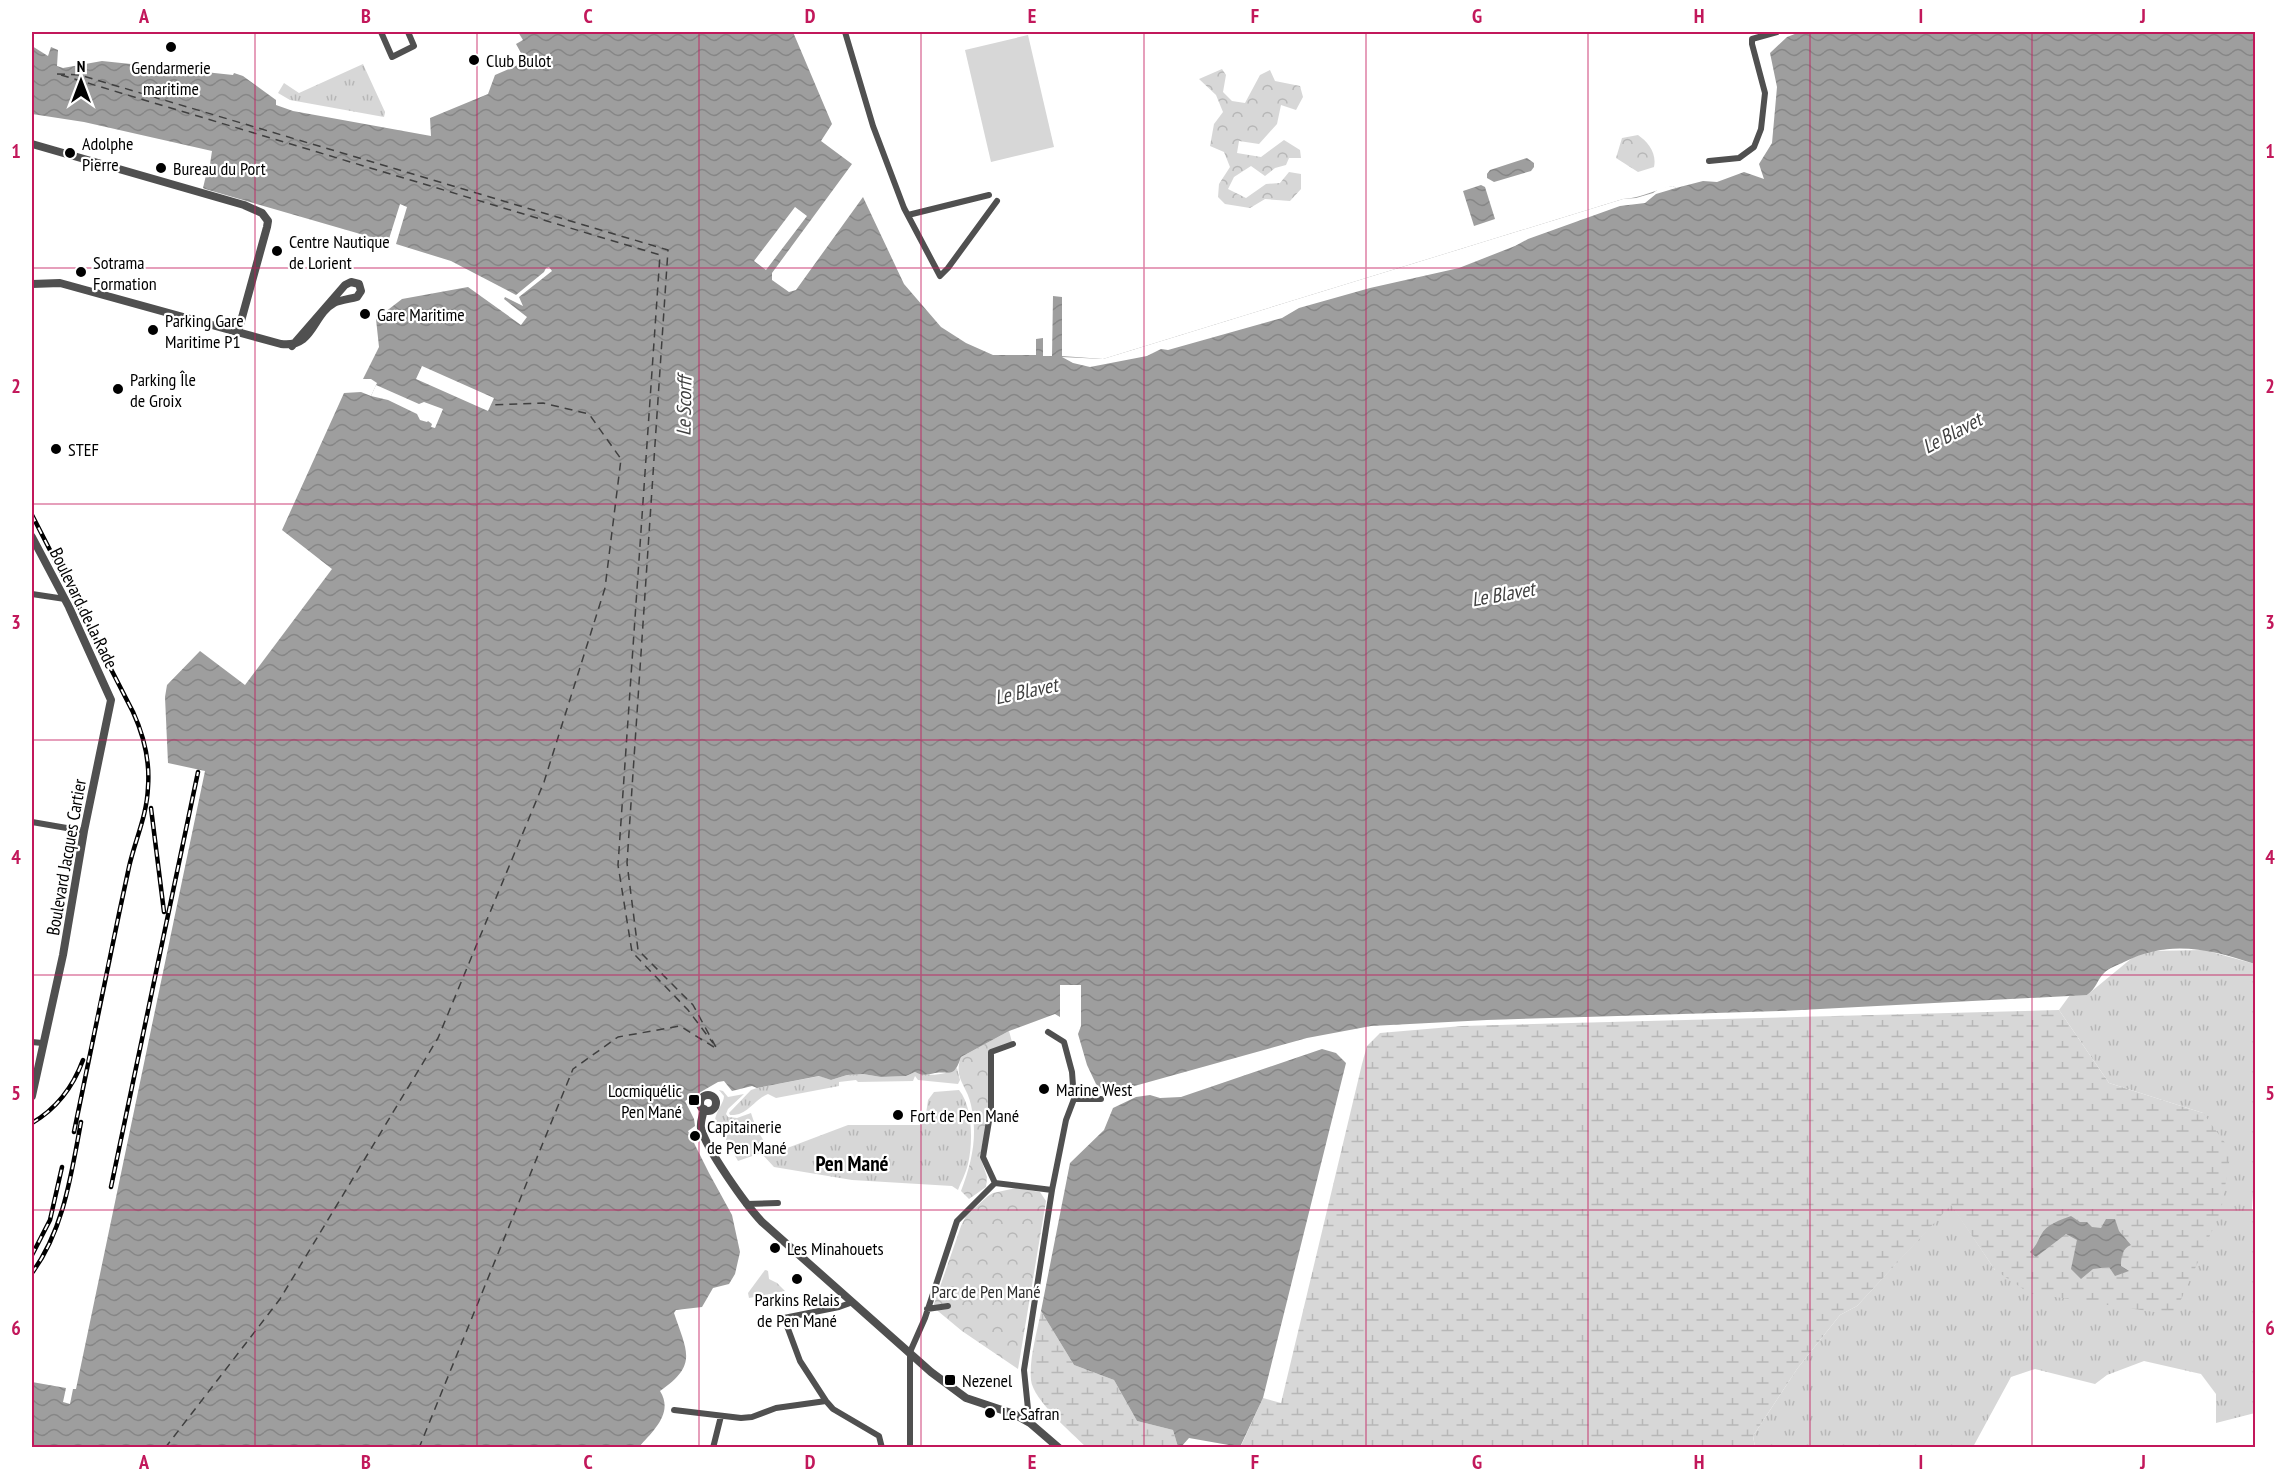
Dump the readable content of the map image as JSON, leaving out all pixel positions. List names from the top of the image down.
{
  "streets": {
    "street": ["Boulevard de la Rade", "Boulevard Jacques Cartier"]
  },
  "crossings": [
    ["Boulevard de la Rade", "Boulevard Jacques Cartier"]
  ],
  "districts": ["Pen Mané"],
  "water": ["Le Scorff", "Le Blavet"],
  "parks": ["Parc de Pen Mané"],
  "places": {
    "other": [
      "Gendarmerie maritime",
      "Club Bulot",
      "Adolphe Pierre",
      "Bureau du Port",
      "Centre Nautique de Lorient",
      "Sotrama Formation",
      "Gare Maritime",
      "Parking Gare Maritime P1",
      "Parking Île de Groix",
      "STEF",
      "Marine West",
      "Fort de Pen Mané",
      "Capitainerie de Pen Mané",
      "Les Minahouets",
      "Parkins Relais de Pen Mané",
      "Le Safran"
    ],
    "transit": ["Locmiquélic Pen Mané", "Nezenel"]
  },
  "north": "top",
  "grid": {
    "columns": [
      "A",
      "B",
      "C",
      "D",
      "E",
      "F",
      "G",
      "H",
      "I",
      "J"
    ],
    "rows": [
      "1",
      "2",
      "3",
      "4",
      "5",
      "6"
    ]
  }
}
